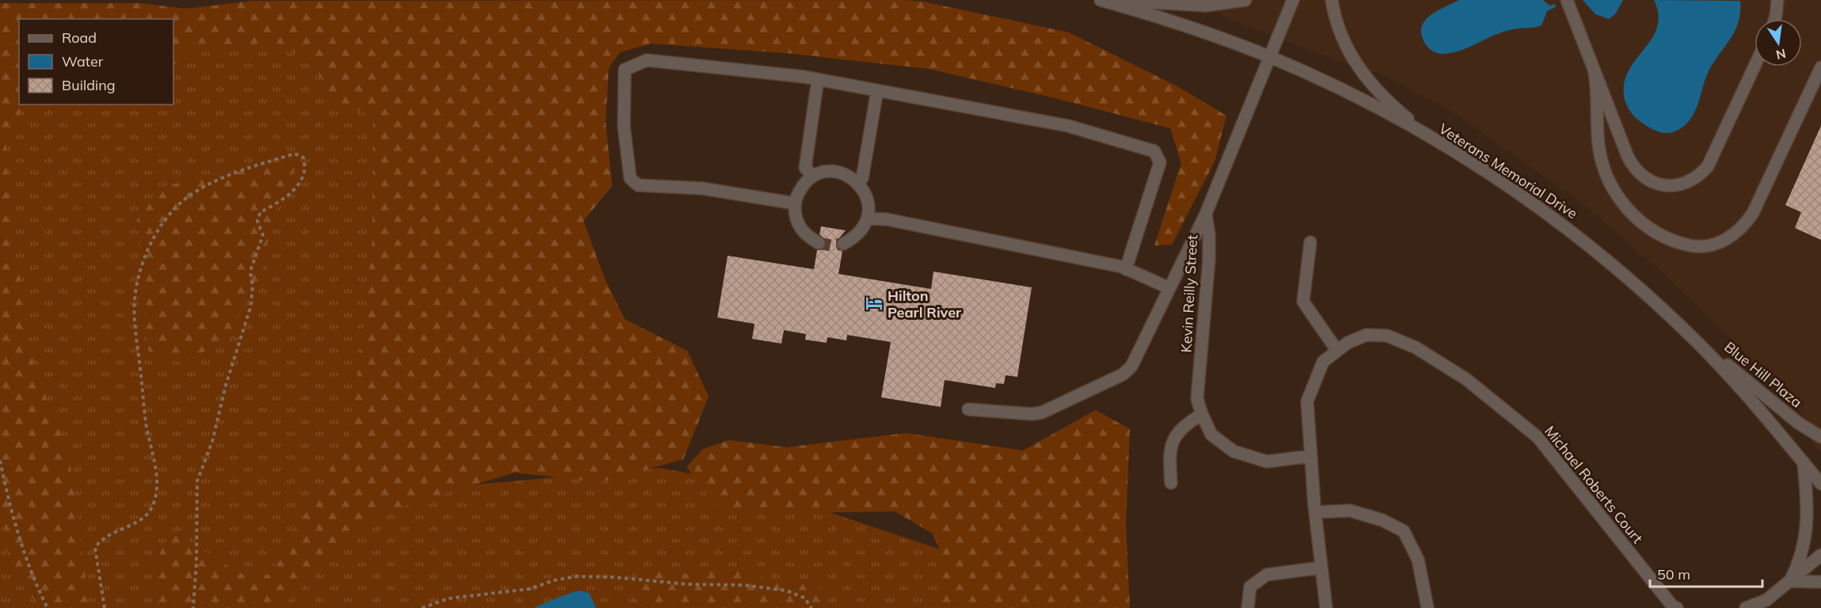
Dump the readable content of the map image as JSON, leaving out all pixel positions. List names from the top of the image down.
{
  "streets": {
    "street": [
      "Veterans Memorial Drive",
      "Kevin Reilly Street",
      "Blue Hill Plaza",
      "Michael Roberts Court"
    ]
  },
  "crossings": [
    ["Veterans Memorial Drive", "Blue Hill Plaza"],
    ["Kevin Reilly Street", "Michael Roberts Court"]
  ],
  "places": {
    "hotel": ["Hilton Pearl River"]
  },
  "legend": ["Road", "Water", "Building"],
  "scale_bar": "50 m",
  "north": "bottom"
}
